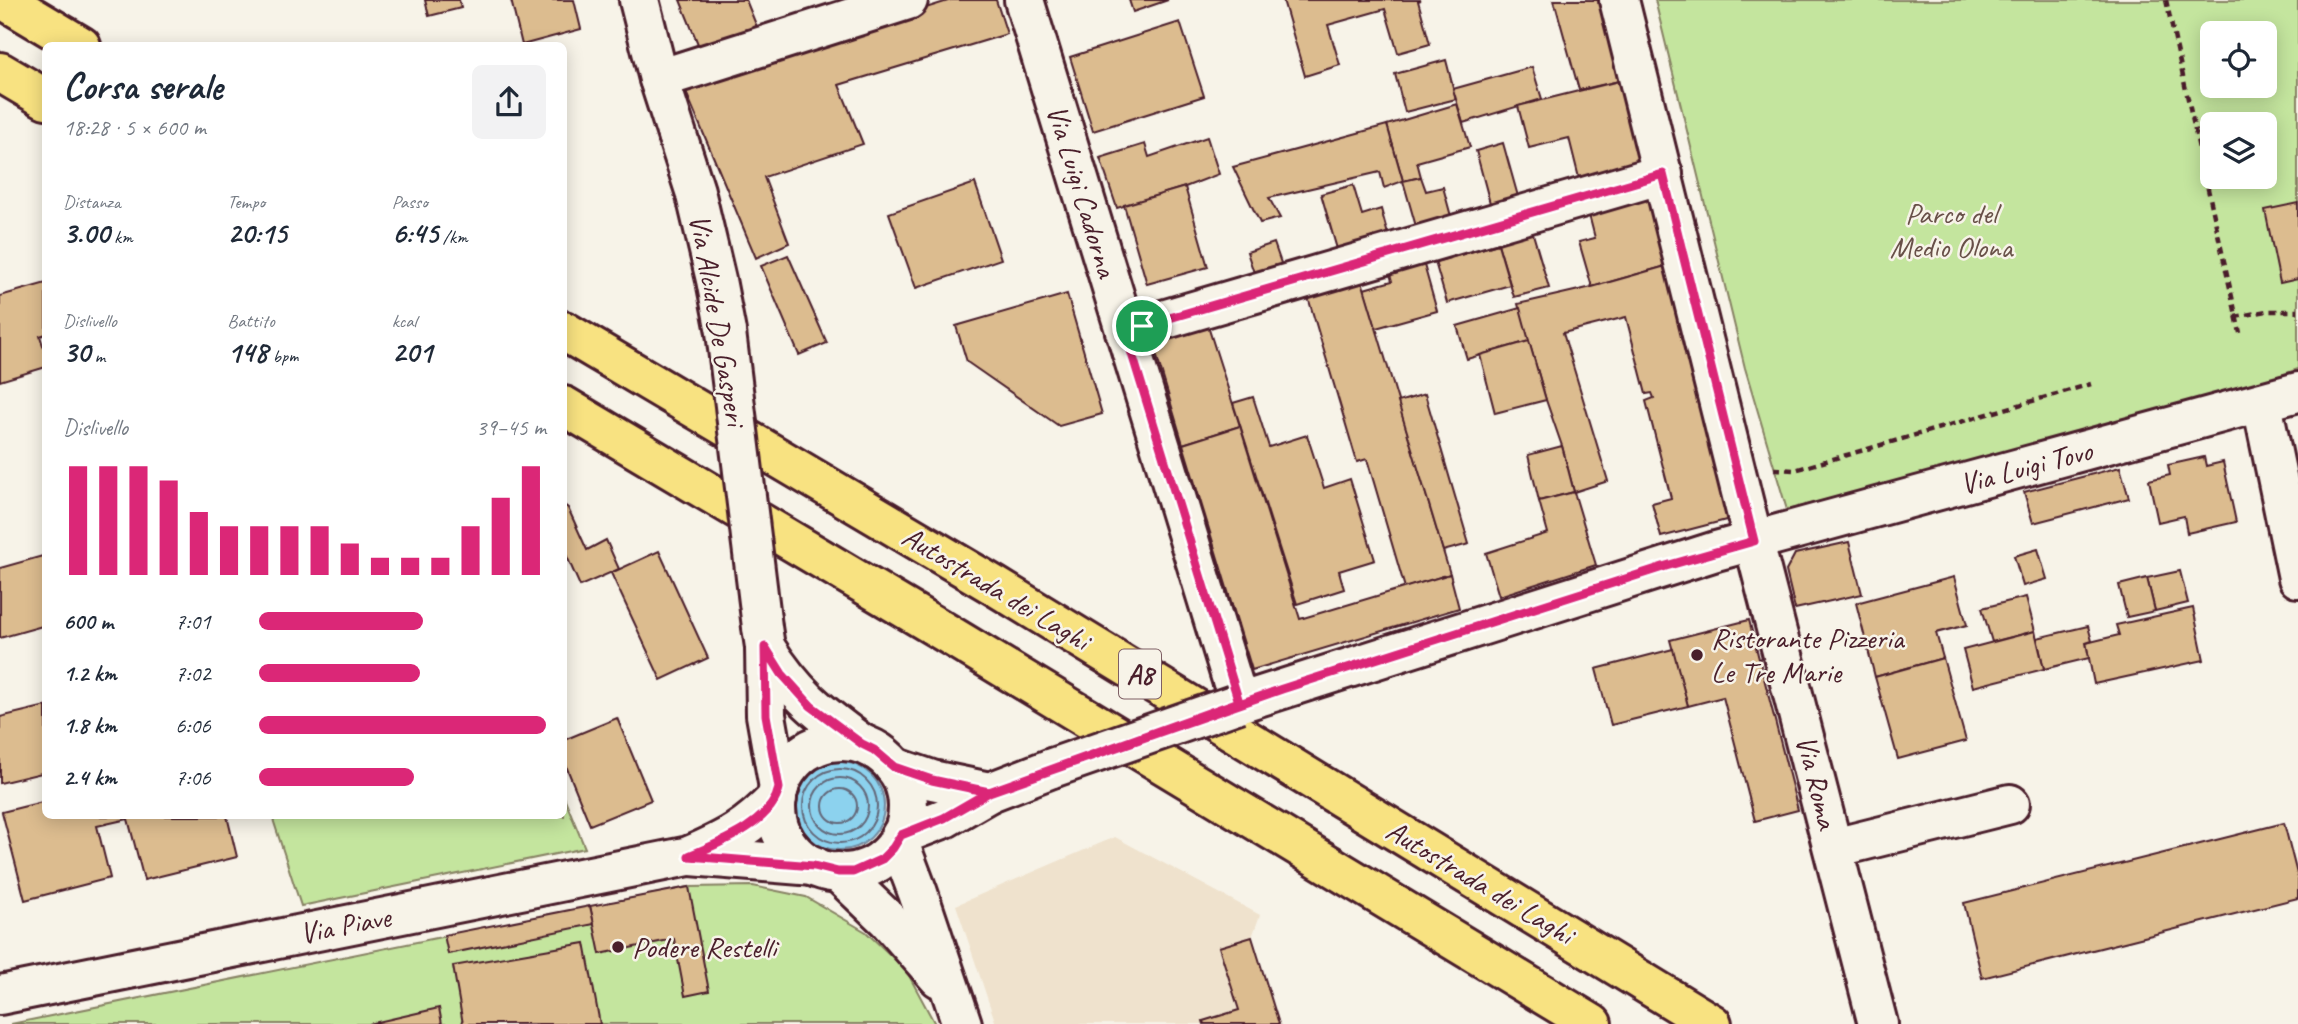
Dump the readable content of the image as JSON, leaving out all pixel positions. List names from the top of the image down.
{
  "streets": {
    "highway": ["Autostrada dei Laghi", "A8"],
    "street": [
      "Via Luigi Cadorna",
      "Via Alcide De Gasperi",
      "Via Luigi Tovo",
      "Via Roma",
      "Via Piave"
    ]
  },
  "crossings": [
    ["Via Luigi Cadorna", "Via Piave"],
    ["Via Alcide De Gasperi", "Via Piave"],
    ["Via Luigi Tovo", "Via Roma"],
    ["Via Luigi Tovo", "Via Piave"],
    ["Via Roma", "Via Piave"]
  ],
  "parks": ["Parco del Medio Olona"],
  "places": ["Ristorante Pizzeria Le Tre Marie", "Podere Restelli"],
  "page": {
    "heading": ["Corsa serale", "18:28 · 5 × 600 m"],
    "stats": [
      ["Distanza", "3.00 km"],
      ["Tempo", "20:15"],
      ["Passo", "6:45 /km"],
      ["Dislivello", "30 m"],
      ["Battito", "148 bpm"],
      ["kcal", "201"]
    ],
    "chart": ["Dislivello", "39–45 m"],
    "list": [
      {
        "name": "600 m",
        "note": "7:01"
      },
      {
        "name": "1.2 km",
        "note": "7:02"
      },
      {
        "name": "1.8 km",
        "note": "6:06"
      },
      {
        "name": "2.4 km",
        "note": "7:06"
      }
    ]
  }
}
